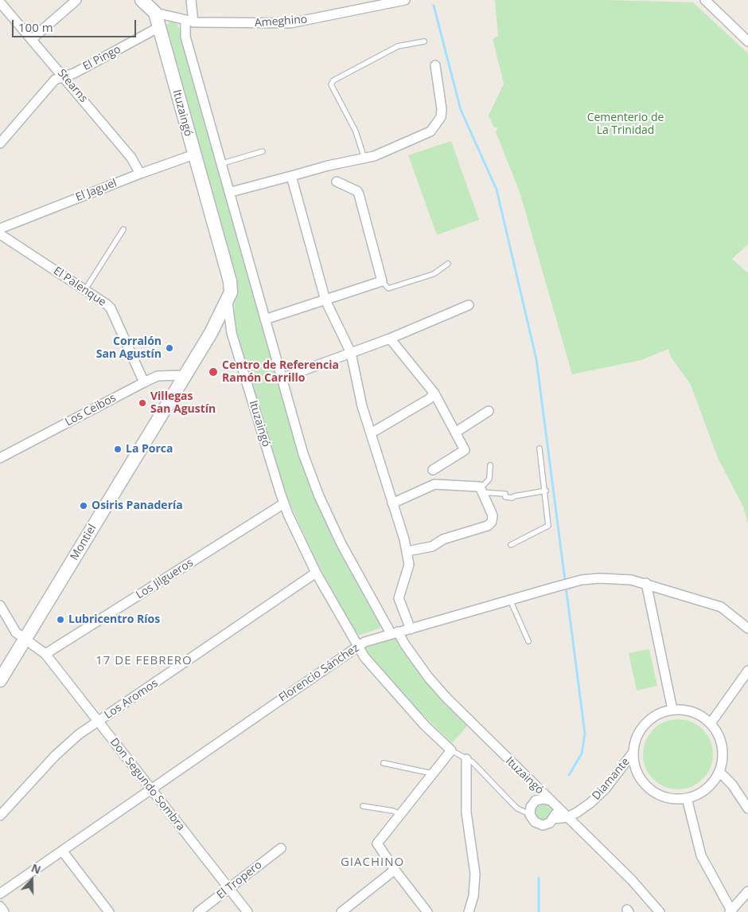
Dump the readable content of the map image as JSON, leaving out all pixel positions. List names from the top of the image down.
{
  "streets": {
    "street": [
      "Ameghino",
      "El Pingo",
      "Stearns",
      "Ituzaingó",
      "El Jaguel",
      "El Palenque",
      "Los Ceibos",
      "Montiel",
      "Los Jilgueros",
      "Florencio Sánchez",
      "Los Aromos",
      "Diamante",
      "Don Segundo Sombra",
      "El Tropero"
    ]
  },
  "crossings": [
    ["Ameghino", "Ituzaingó"],
    ["El Pingo", "Stearns"],
    ["El Pingo", "Ituzaingó"],
    ["Stearns", "El Jaguel"],
    ["Ituzaingó", "El Jaguel"],
    ["Ituzaingó", "Montiel"],
    ["Ituzaingó", "Los Jilgueros"],
    ["Ituzaingó", "Florencio Sánchez"],
    ["Ituzaingó", "Los Aromos"],
    ["Ituzaingó", "Diamante"],
    ["El Palenque", "Los Ceibos"],
    ["Los Ceibos", "Montiel"],
    ["Montiel", "Don Segundo Sombra"],
    ["Los Jilgueros", "Don Segundo Sombra"],
    ["Florencio Sánchez", "Don Segundo Sombra"],
    ["Los Aromos", "Don Segundo Sombra"],
    ["Don Segundo Sombra", "El Tropero"]
  ],
  "districts": ["17 DE FEBRERO", "GIACHINO"],
  "parks": ["Cementerio de La Trinidad"],
  "places": [
    "Corralón San Agustín",
    "Centro de Referencia Ramón Carrillo",
    "Villegas San Agustín",
    "La Porca",
    "Osiris Panadería",
    "Lubricentro Ríos"
  ],
  "scale_bar": "100 m",
  "north": "top"
}
